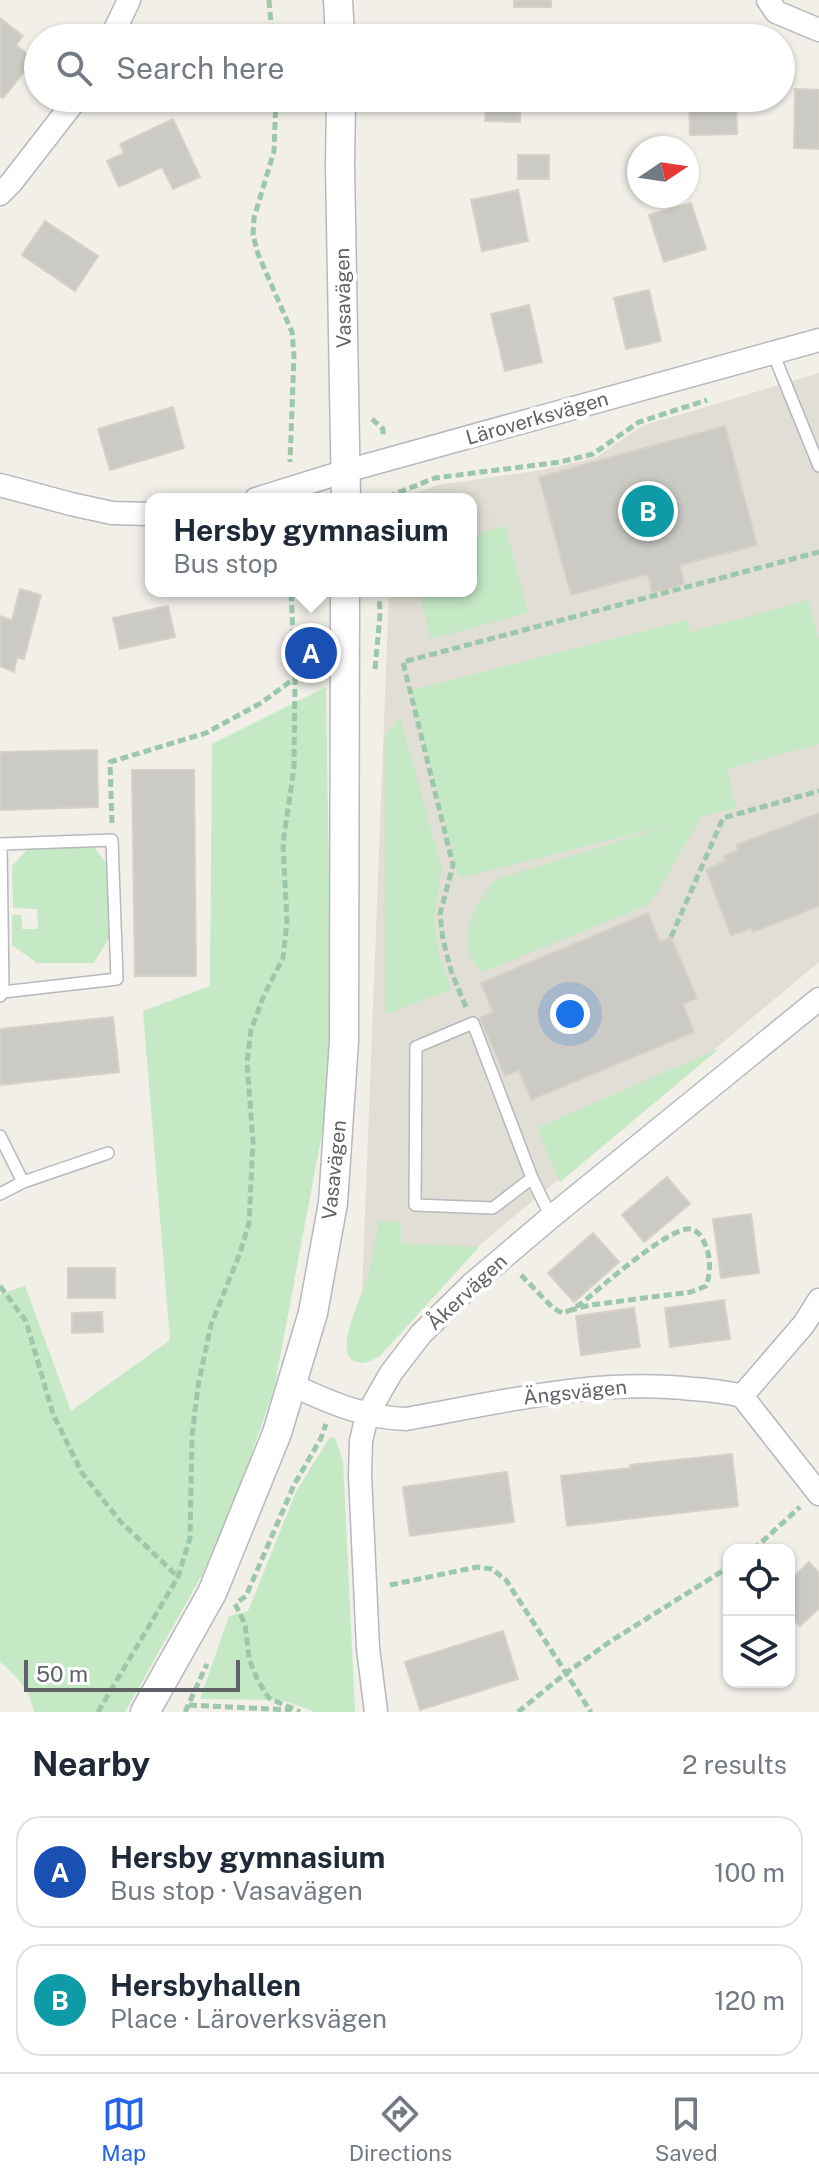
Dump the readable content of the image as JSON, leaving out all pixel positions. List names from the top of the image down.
{
  "streets": {
    "street": [
      "Vasavägen",
      "Läroverksvägen",
      "Åkervägen",
      "Ängsvägen"
    ]
  },
  "crossings": [
    ["Vasavägen", "Läroverksvägen"],
    ["Vasavägen", "Ängsvägen"],
    ["Åkervägen", "Ängsvägen"]
  ],
  "scale_bar": "50 m",
  "north": "right",
  "page": {
    "search": "Search here",
    "pins": ["B", "A"],
    "popup": ["Hersby gymnasium", "Bus stop"],
    "scale": "50 m",
    "heading": ["Nearby", "2 results"],
    "list": [
      {
        "mark": "A",
        "name": "Hersby gymnasium",
        "note": "Bus stop · Vasavägen",
        "value": "100 m"
      },
      {
        "mark": "B",
        "name": "Hersbyhallen",
        "note": "Place · Läroverksvägen",
        "value": "120 m"
      }
    ],
    "nav": ["Map", "Directions", "Saved"]
  }
}
